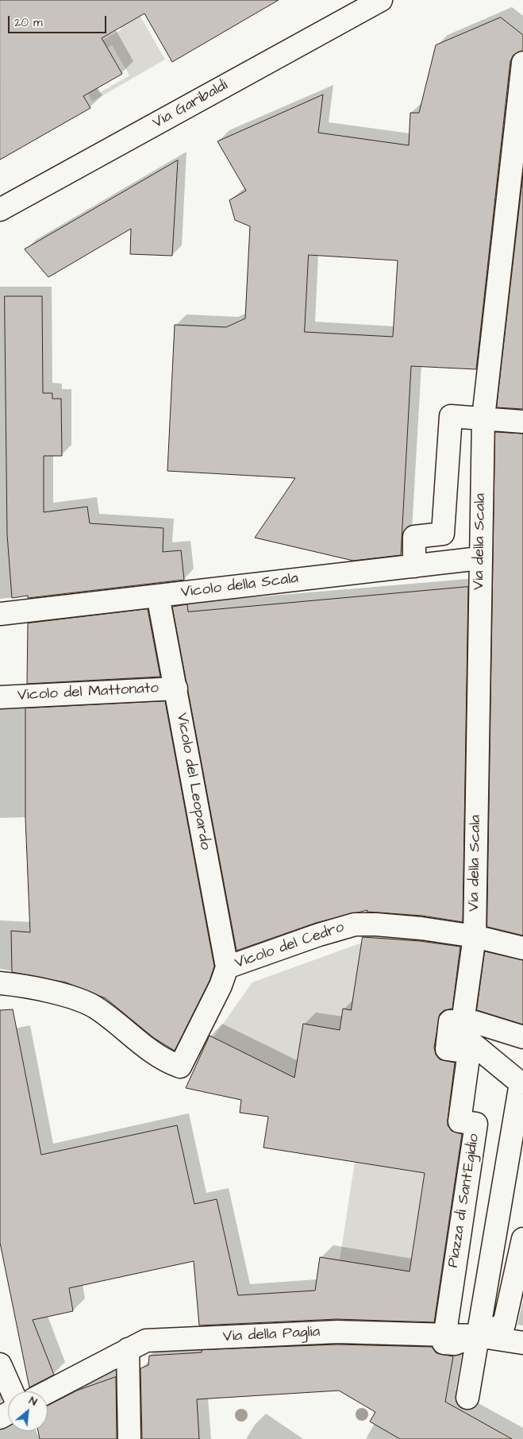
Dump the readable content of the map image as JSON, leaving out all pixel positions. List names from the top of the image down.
{
  "streets": {
    "street": [
      "Via Garibaldi",
      "Via della Scala",
      "Vicolo della Scala",
      "Vicolo del Mattonato",
      "Vicolo del Leopardo",
      "Vicolo del Cedro",
      "Piazza di Sant'Egidio",
      "Via della Paglia"
    ]
  },
  "crossings": [
    ["Via della Scala", "Vicolo della Scala"],
    ["Via della Scala", "Vicolo del Cedro"],
    ["Via della Scala", "Piazza di Sant'Egidio"],
    ["Vicolo della Scala", "Vicolo del Leopardo"],
    ["Vicolo del Mattonato", "Vicolo del Leopardo"],
    ["Vicolo del Leopardo", "Vicolo del Cedro"],
    ["Piazza di Sant'Egidio", "Via della Paglia"]
  ],
  "scale_bar": "20 m",
  "north": "top right"
}
